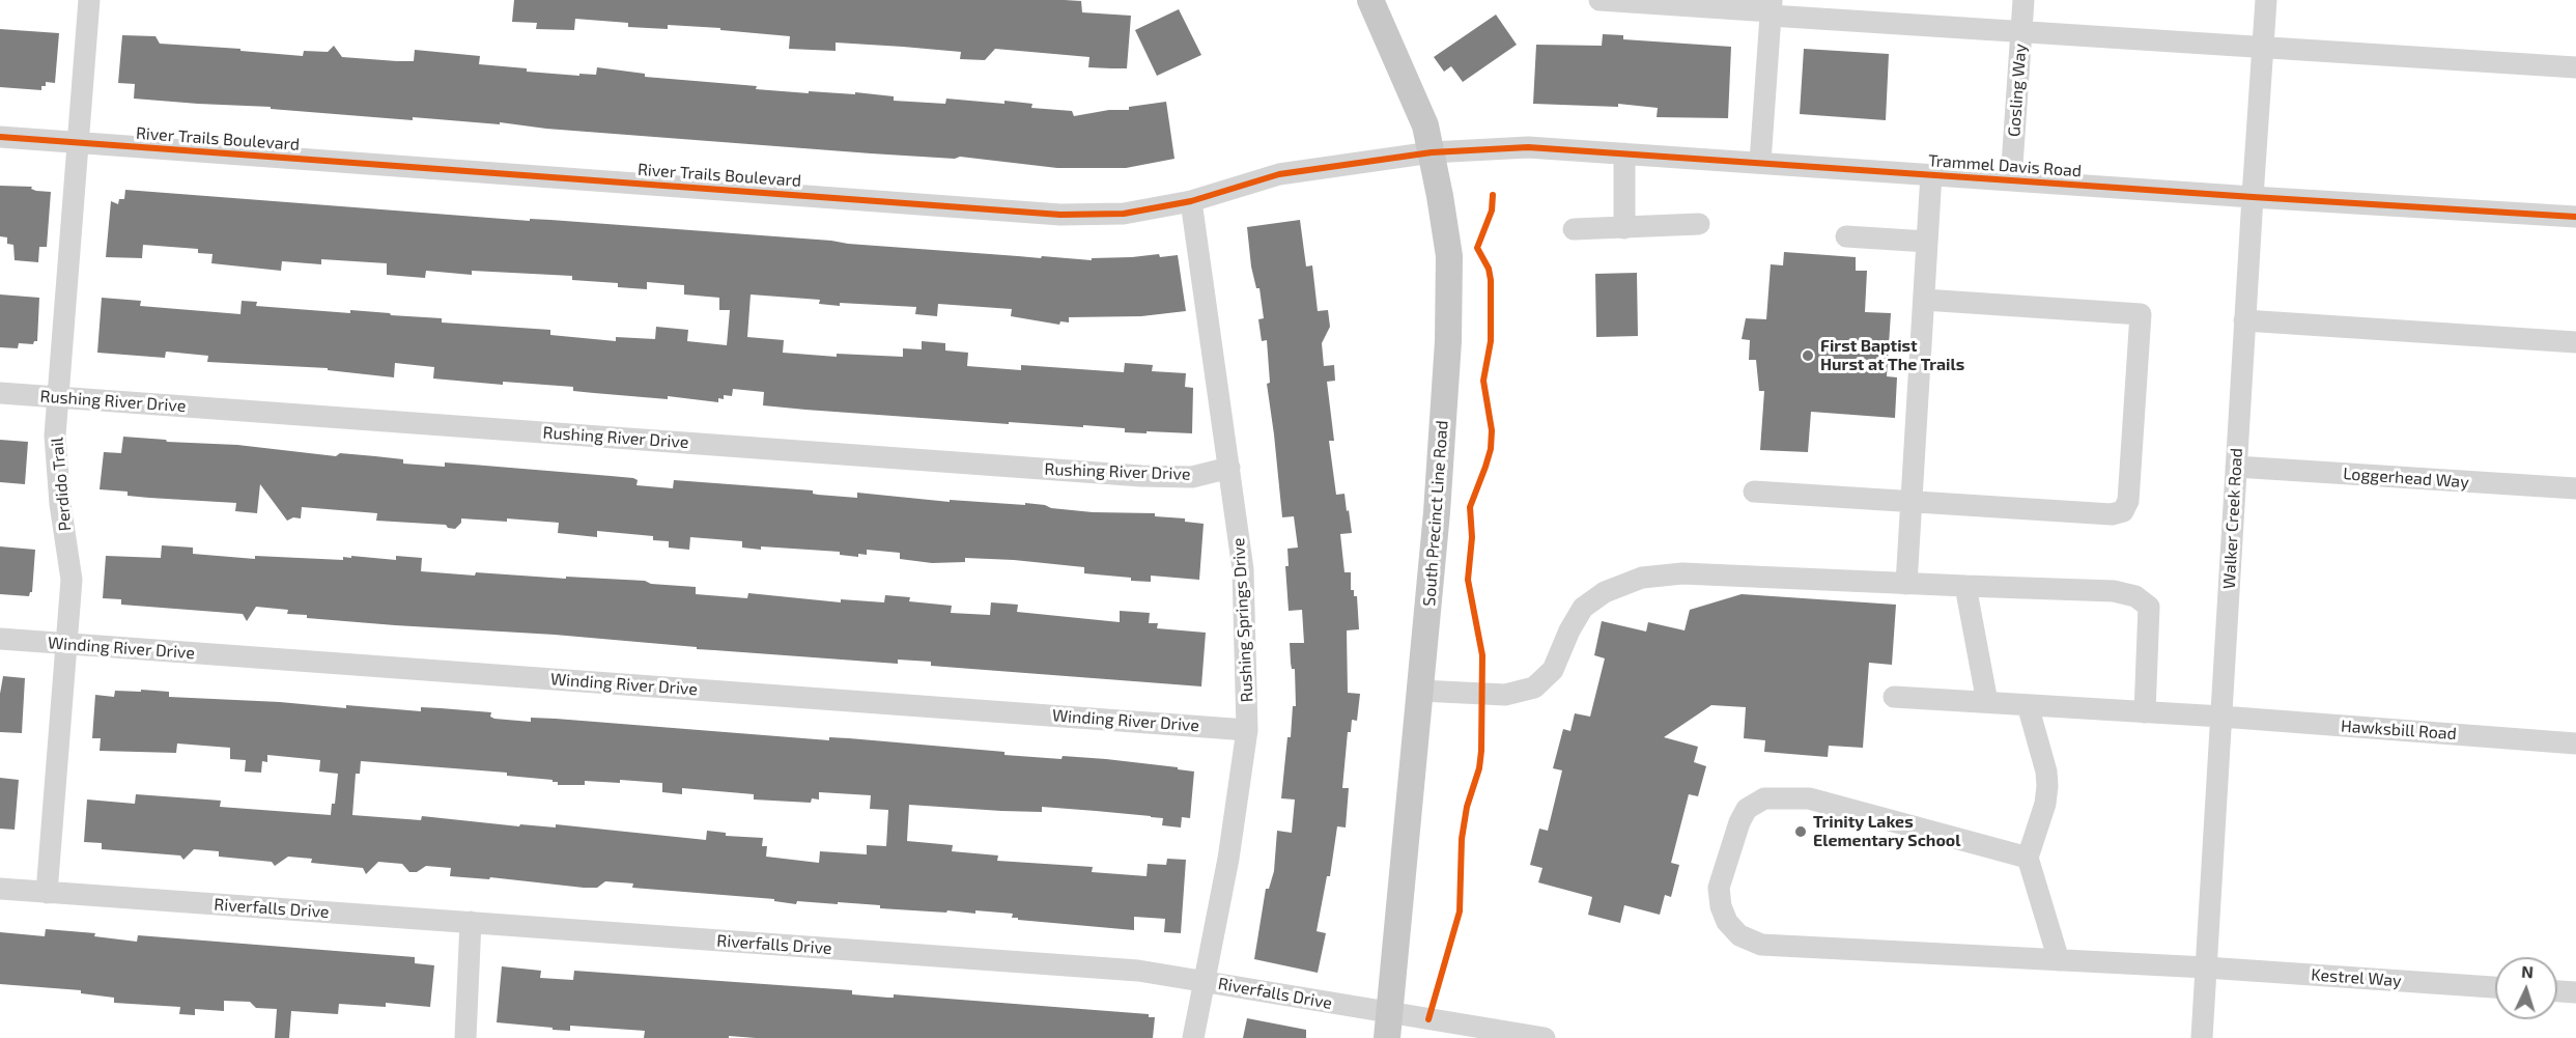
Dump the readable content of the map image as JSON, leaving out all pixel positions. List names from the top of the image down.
{
  "streets": {
    "main road": ["South Precinct Line Road"],
    "street": [
      "Gosling Way",
      "River Trails Boulevard",
      "Trammel Davis Road",
      "Rushing River Drive",
      "Loggerhead Way",
      "Perdido Trail",
      "Walker Creek Road",
      "Rushing Springs Drive",
      "Winding River Drive",
      "Hawksbill Road",
      "Riverfalls Drive",
      "Kestrel Way"
    ]
  },
  "crossings": [
    ["Gosling Way", "Trammel Davis Road"],
    ["River Trails Boulevard", "Trammel Davis Road"],
    ["River Trails Boulevard", "Perdido Trail"],
    ["River Trails Boulevard", "South Precinct Line Road"],
    ["River Trails Boulevard", "Rushing Springs Drive"],
    ["Trammel Davis Road", "South Precinct Line Road"],
    ["Trammel Davis Road", "Walker Creek Road"],
    ["Rushing River Drive", "Perdido Trail"],
    ["Rushing River Drive", "Rushing Springs Drive"],
    ["Loggerhead Way", "Walker Creek Road"],
    ["Perdido Trail", "Winding River Drive"],
    ["Perdido Trail", "Riverfalls Drive"],
    ["South Precinct Line Road", "Riverfalls Drive"],
    ["Walker Creek Road", "Hawksbill Road"],
    ["Walker Creek Road", "Kestrel Way"],
    ["Rushing Springs Drive", "Winding River Drive"],
    ["Rushing Springs Drive", "Riverfalls Drive"]
  ],
  "places": ["First Baptist Hurst at The Trails", "Trinity Lakes Elementary School"],
  "north": "top"
}
